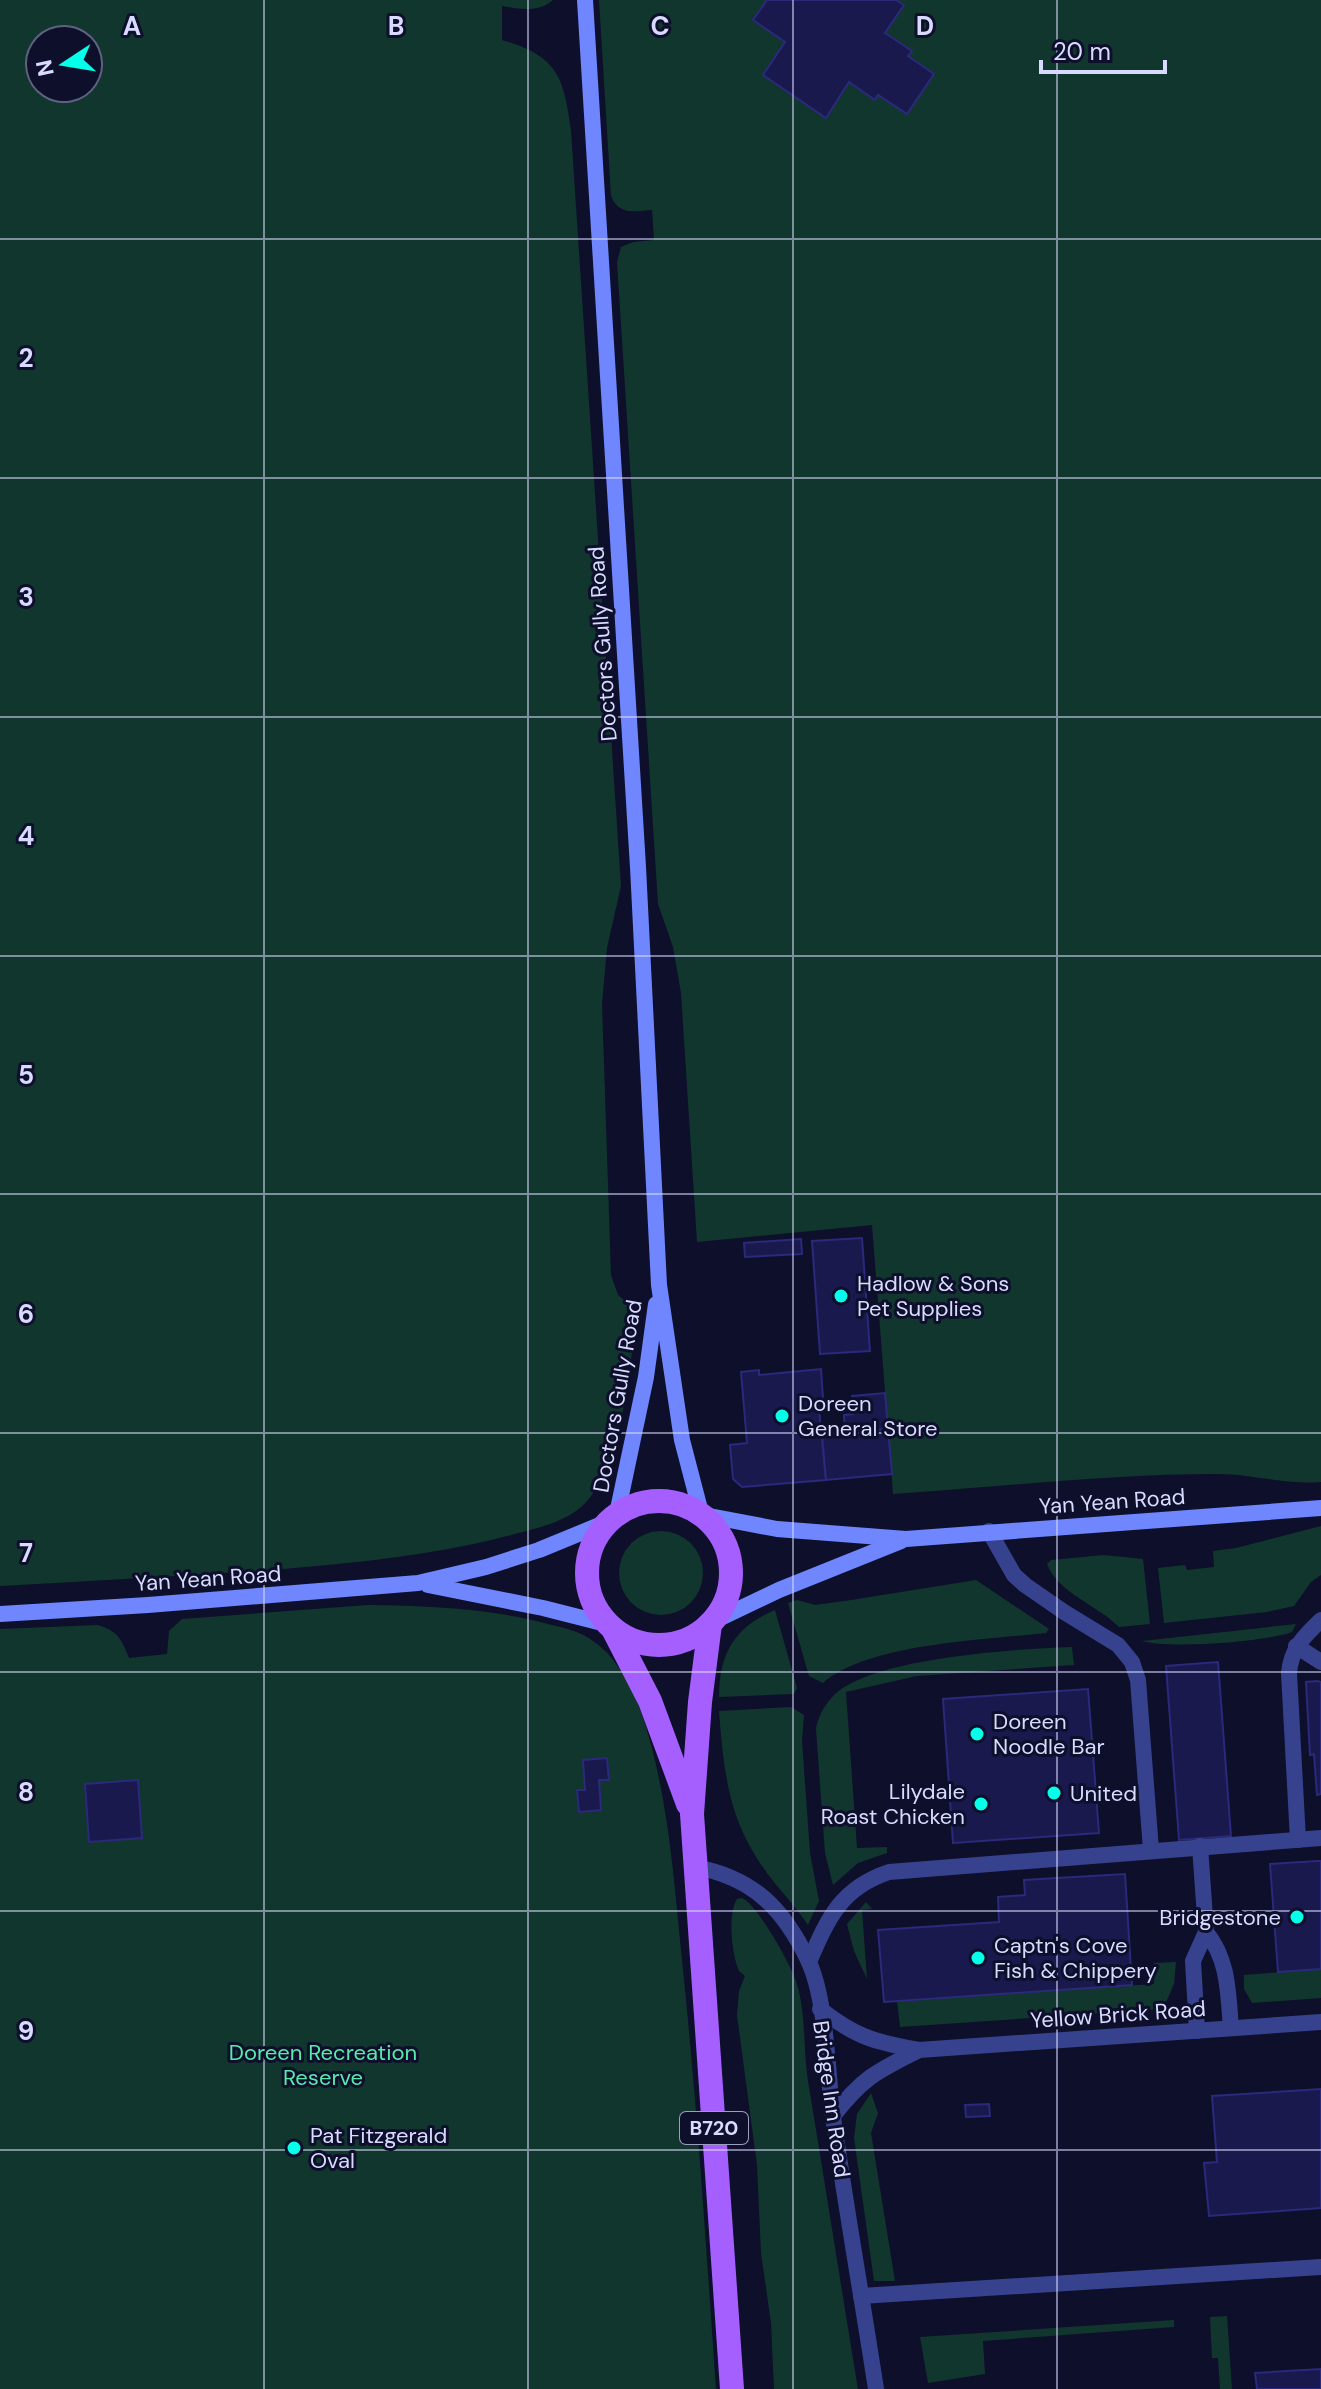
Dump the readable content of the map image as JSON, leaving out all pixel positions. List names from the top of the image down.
{
  "streets": {
    "main road": ["B720"],
    "street": [
      "Doctors Gully Road",
      "Yan Yean Road",
      "Yellow Brick Road",
      "Bridge Inn Road"
    ]
  },
  "crossings": [
    ["Doctors Gully Road", "Yan Yean Road"],
    ["Doctors Gully Road", "B720"],
    ["Yan Yean Road", "B720"],
    ["Yellow Brick Road", "Bridge Inn Road"],
    ["Bridge Inn Road", "B720"]
  ],
  "parks": ["Doreen Recreation Reserve"],
  "places": [
    "Hadlow & Sons Pet Supplies",
    "Doreen General Store",
    "Doreen Noodle Bar",
    "United",
    "Lilydale Roast Chicken",
    "Bridgestone",
    "Captn's Cove Fish & Chippery",
    "Pat Fitzgerald Oval"
  ],
  "scale_bar": "20 m",
  "north": "left",
  "grid": {
    "columns": [
      "A",
      "B",
      "C",
      "D"
    ],
    "rows": [
      "2",
      "3",
      "4",
      "5",
      "6",
      "7",
      "8",
      "9"
    ]
  }
}
